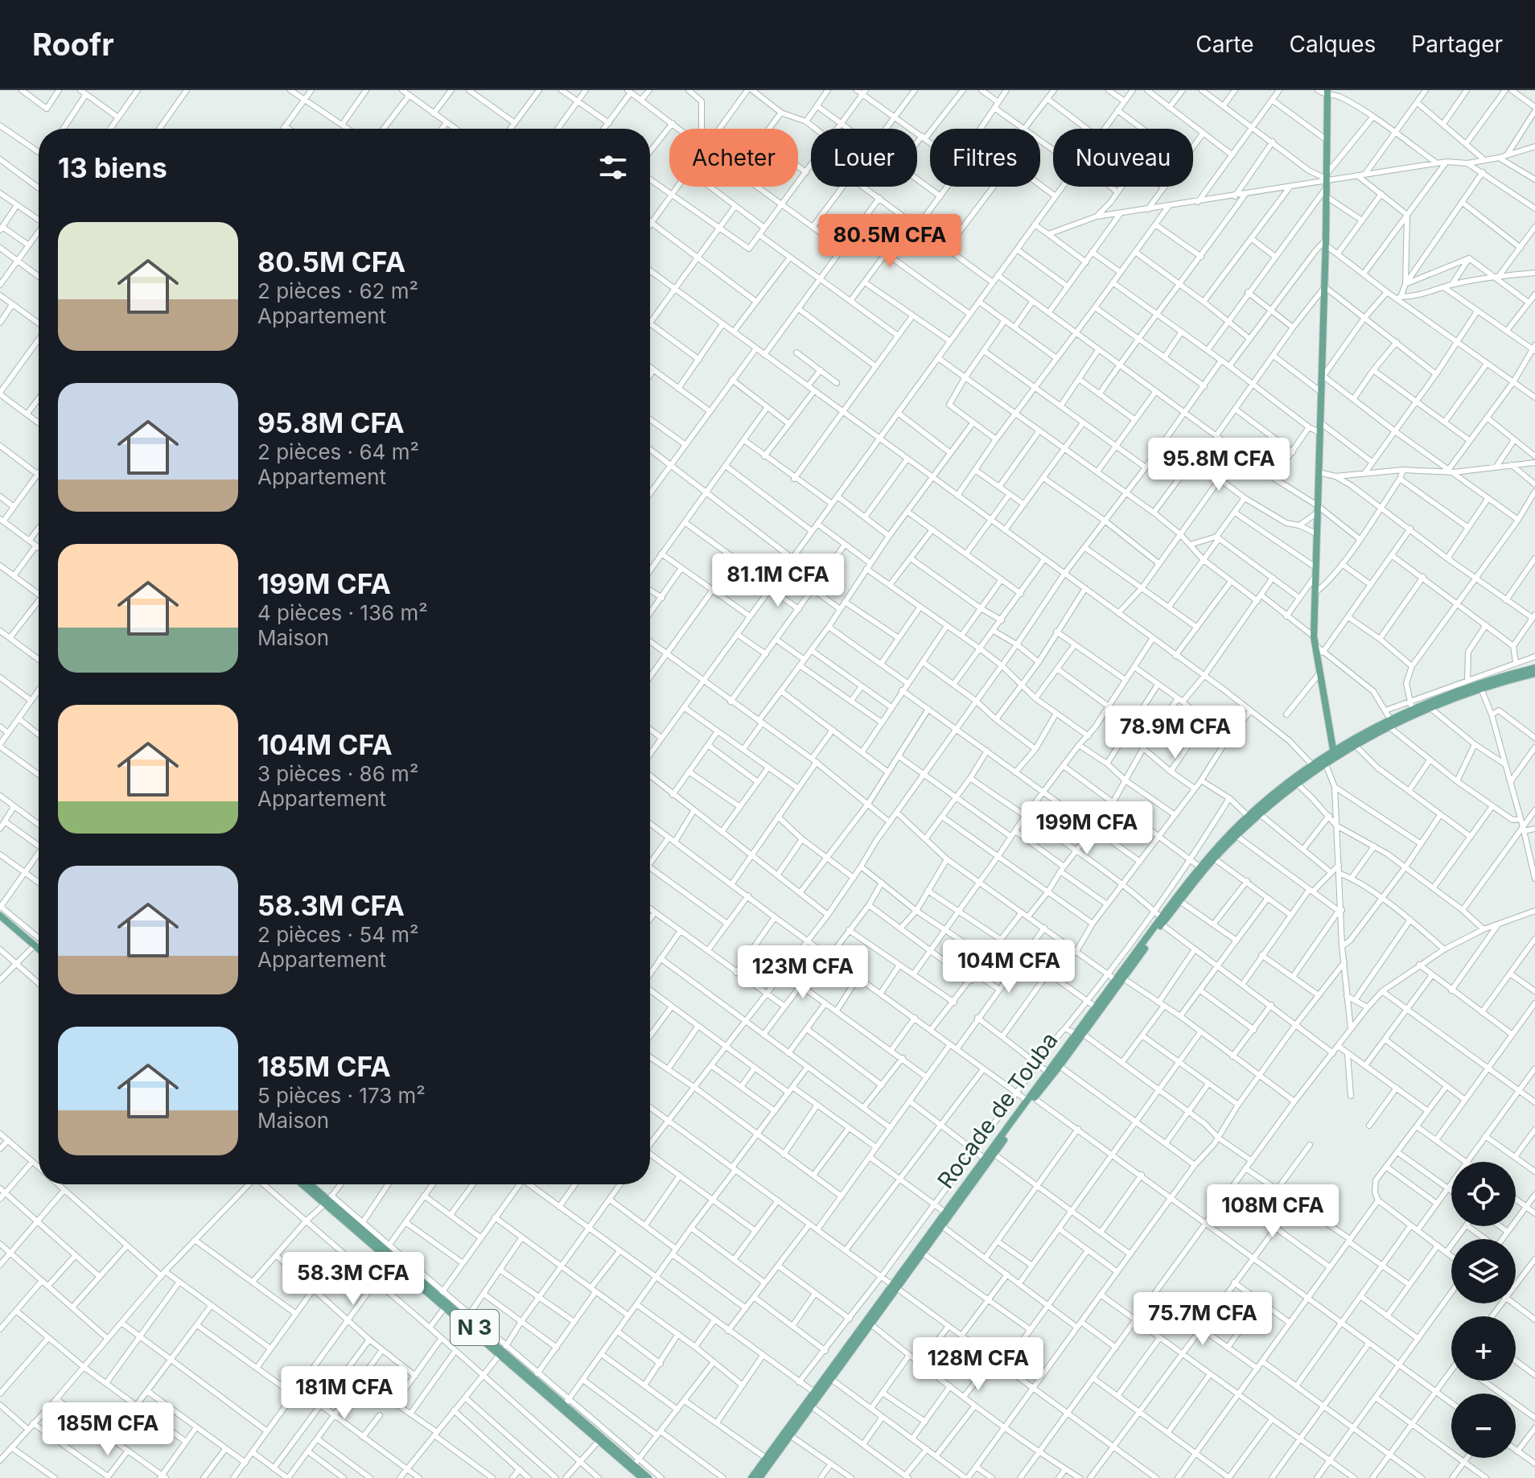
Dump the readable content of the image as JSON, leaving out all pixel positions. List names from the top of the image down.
{
  "streets": {
    "main road": ["Rocade de Touba", "N 3"]
  },
  "page": {
    "header": "Roofr",
    "nav": ["Carte", "Calques", "Partager"],
    "chip": [
      "Acheter",
      "Louer",
      "Filtres",
      "Nouveau"
    ],
    "heading": "13 biens",
    "list": [
      {
        "name": "80.5M CFA",
        "note": "2 pièces · 62 m² · Appartement"
      },
      {
        "name": "95.8M CFA",
        "note": "2 pièces · 64 m² · Appartement"
      },
      {
        "name": "199M CFA",
        "note": "4 pièces · 136 m² · Maison"
      },
      {
        "name": "104M CFA",
        "note": "3 pièces · 86 m² · Appartement"
      },
      {
        "name": "58.3M CFA",
        "note": "2 pièces · 54 m² · Appartement"
      },
      {
        "name": "185M CFA",
        "note": "5 pièces · 173 m² · Maison"
      }
    ],
    "price": [
      "80.5M CFA",
      "95.8M CFA",
      "81.1M CFA",
      "78.9M CFA",
      "199M CFA",
      "104M CFA",
      "123M CFA",
      "108M CFA",
      "58.3M CFA",
      "75.7M CFA",
      "128M CFA",
      "181M CFA",
      "185M CFA"
    ],
    "map_buttons": ["+", "−"]
  }
}
